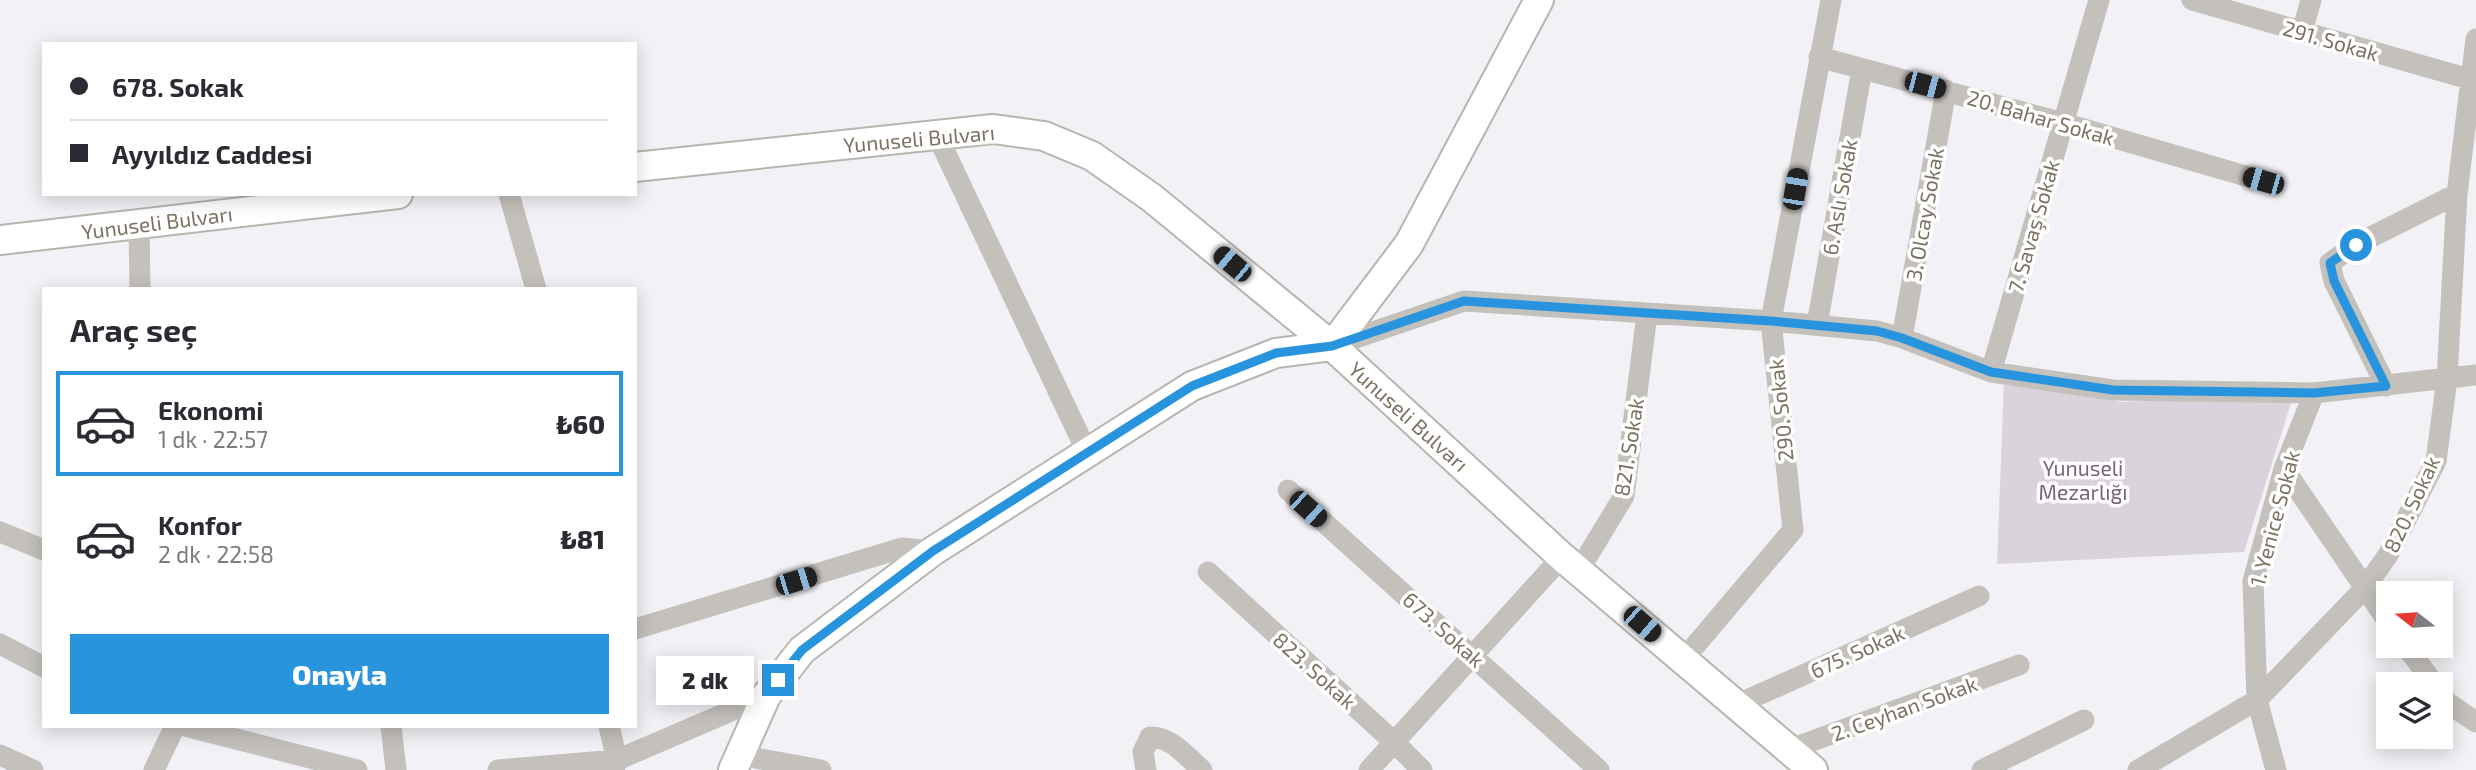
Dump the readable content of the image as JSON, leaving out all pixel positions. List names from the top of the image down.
{
  "streets": {
    "main road": ["Yunuseli Bulvarı"],
    "street": [
      "291. Sokak",
      "20. Bahar Sokak",
      "6. Aslı Sokak",
      "3. Olcay Sokak",
      "7. Savaş Sokak",
      "290. Sokak",
      "821. Sokak",
      "820. Sokak",
      "1. Yenice Sokak",
      "673. Sokak",
      "675. Sokak",
      "823. Sokak",
      "2. Ceyhan Sokak"
    ]
  },
  "crossings": [
    ["291. Sokak", "820. Sokak"],
    ["20. Bahar Sokak", "6. Aslı Sokak"],
    ["20. Bahar Sokak", "3. Olcay Sokak"],
    ["20. Bahar Sokak", "7. Savaş Sokak"],
    ["20. Bahar Sokak", "290. Sokak"],
    ["Yunuseli Bulvarı", "290. Sokak"],
    ["Yunuseli Bulvarı", "821. Sokak"],
    ["Yunuseli Bulvarı", "675. Sokak"],
    ["Yunuseli Bulvarı", "2. Ceyhan Sokak"],
    ["821. Sokak", "673. Sokak"],
    ["821. Sokak", "823. Sokak"],
    ["820. Sokak", "1. Yenice Sokak"]
  ],
  "parks": ["Yunuseli Mezarlığı"],
  "north": "left",
  "page": {
    "banner": ["678. Sokak", "Ayyıldız Caddesi"],
    "heading": "Araç seç",
    "list": [
      {
        "name": "Ekonomi",
        "note": "1 dk · 22:57",
        "value": "₺60"
      },
      {
        "name": "Konfor",
        "note": "2 dk · 22:58",
        "value": "₺81"
      }
    ],
    "buttons": "Onayla",
    "bubble": "2 dk"
  }
}
